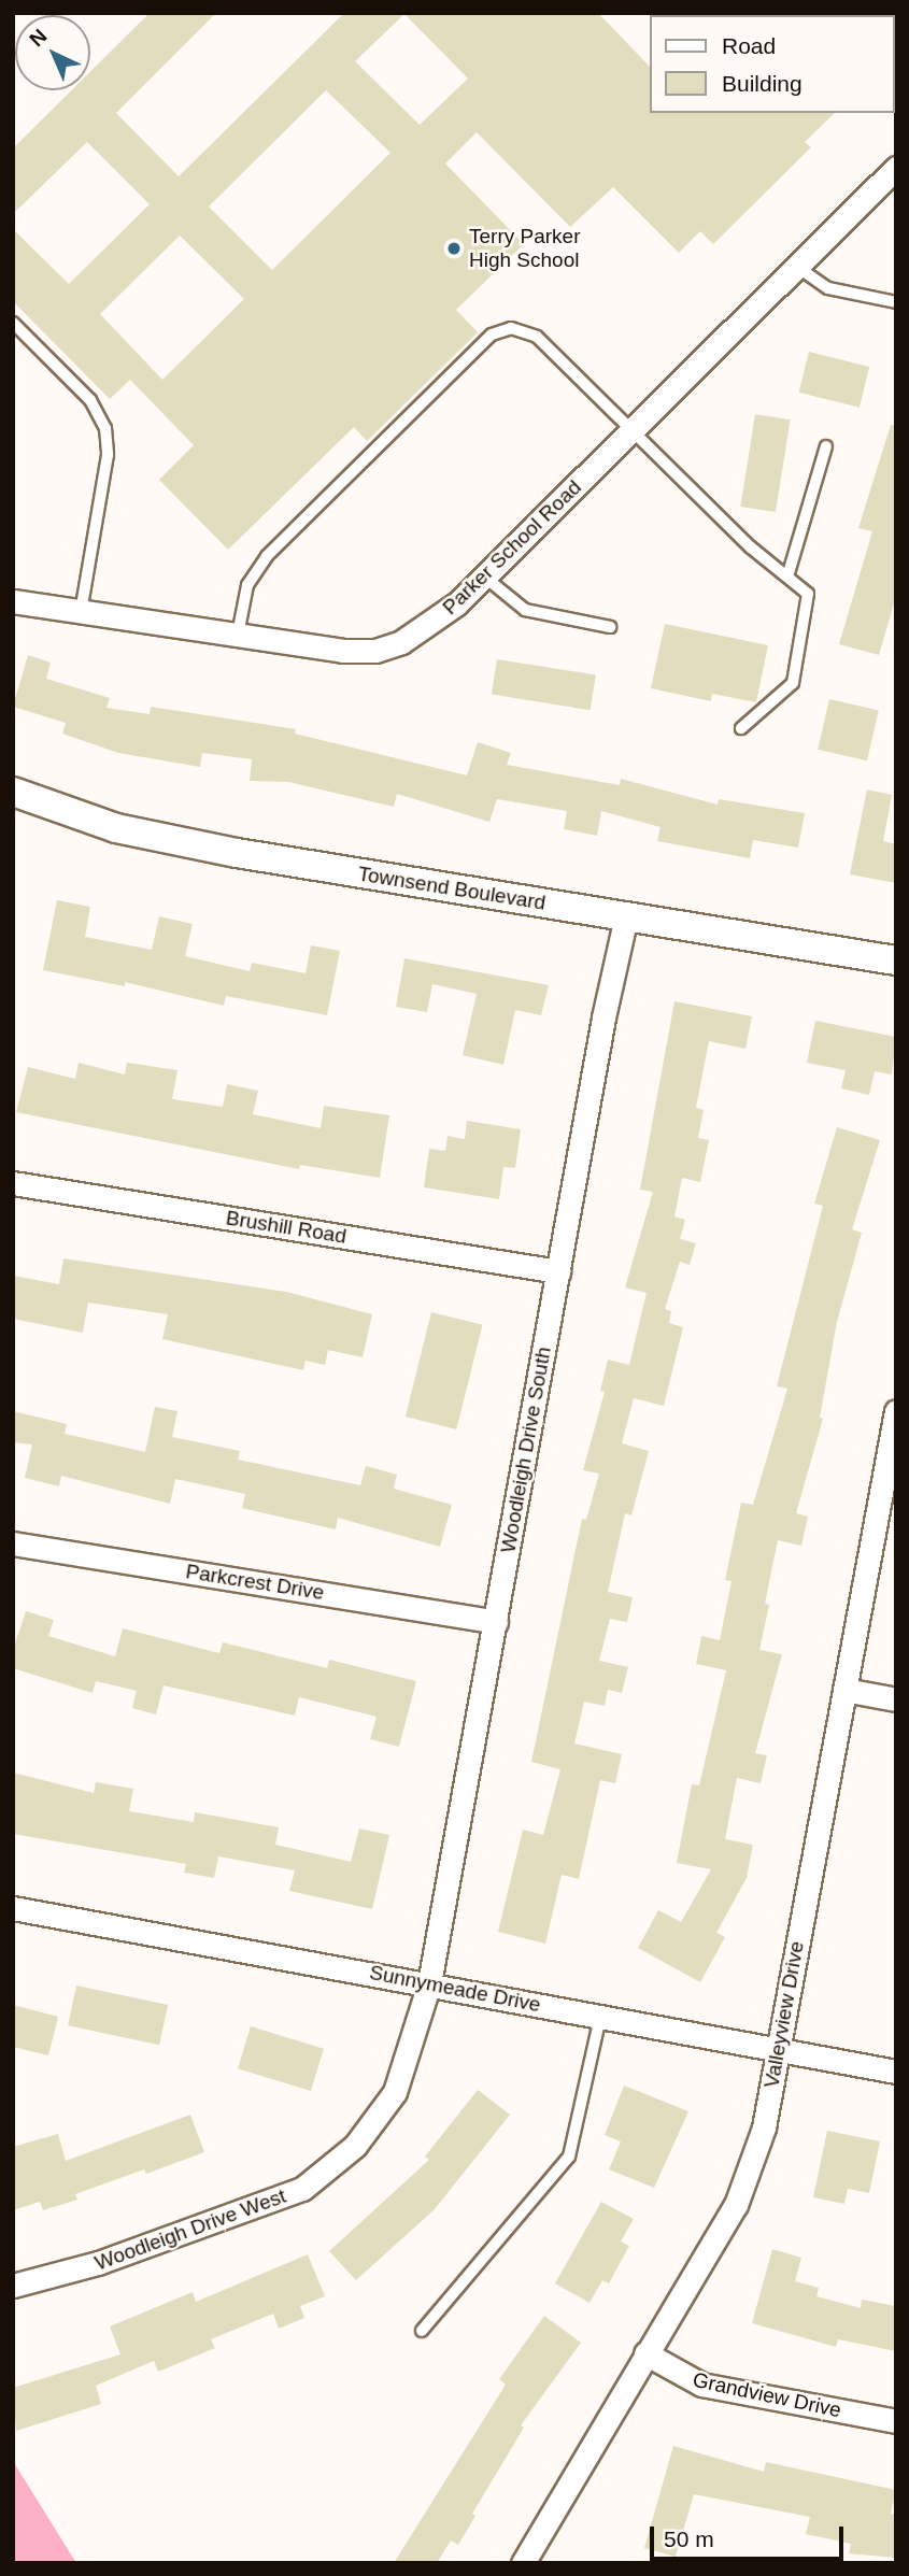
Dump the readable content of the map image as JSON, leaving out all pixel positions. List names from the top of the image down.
{
  "streets": {
    "street": [
      "Parker School Road",
      "Townsend Boulevard",
      "Brushill Road",
      "Woodleigh Drive South",
      "Parkcrest Drive",
      "Sunnymeade Drive",
      "Valleyview Drive",
      "Woodleigh Drive West",
      "Grandview Drive"
    ]
  },
  "crossings": [
    ["Townsend Boulevard", "Woodleigh Drive South"],
    ["Brushill Road", "Woodleigh Drive South"],
    ["Woodleigh Drive South", "Parkcrest Drive"],
    ["Woodleigh Drive South", "Sunnymeade Drive"],
    ["Woodleigh Drive South", "Woodleigh Drive West"],
    ["Sunnymeade Drive", "Valleyview Drive"],
    ["Sunnymeade Drive", "Woodleigh Drive West"],
    ["Valleyview Drive", "Grandview Drive"]
  ],
  "places": ["Terry Parker High School"],
  "legend": ["Road", "Building"],
  "scale_bar": "50 m",
  "north": "top left"
}
